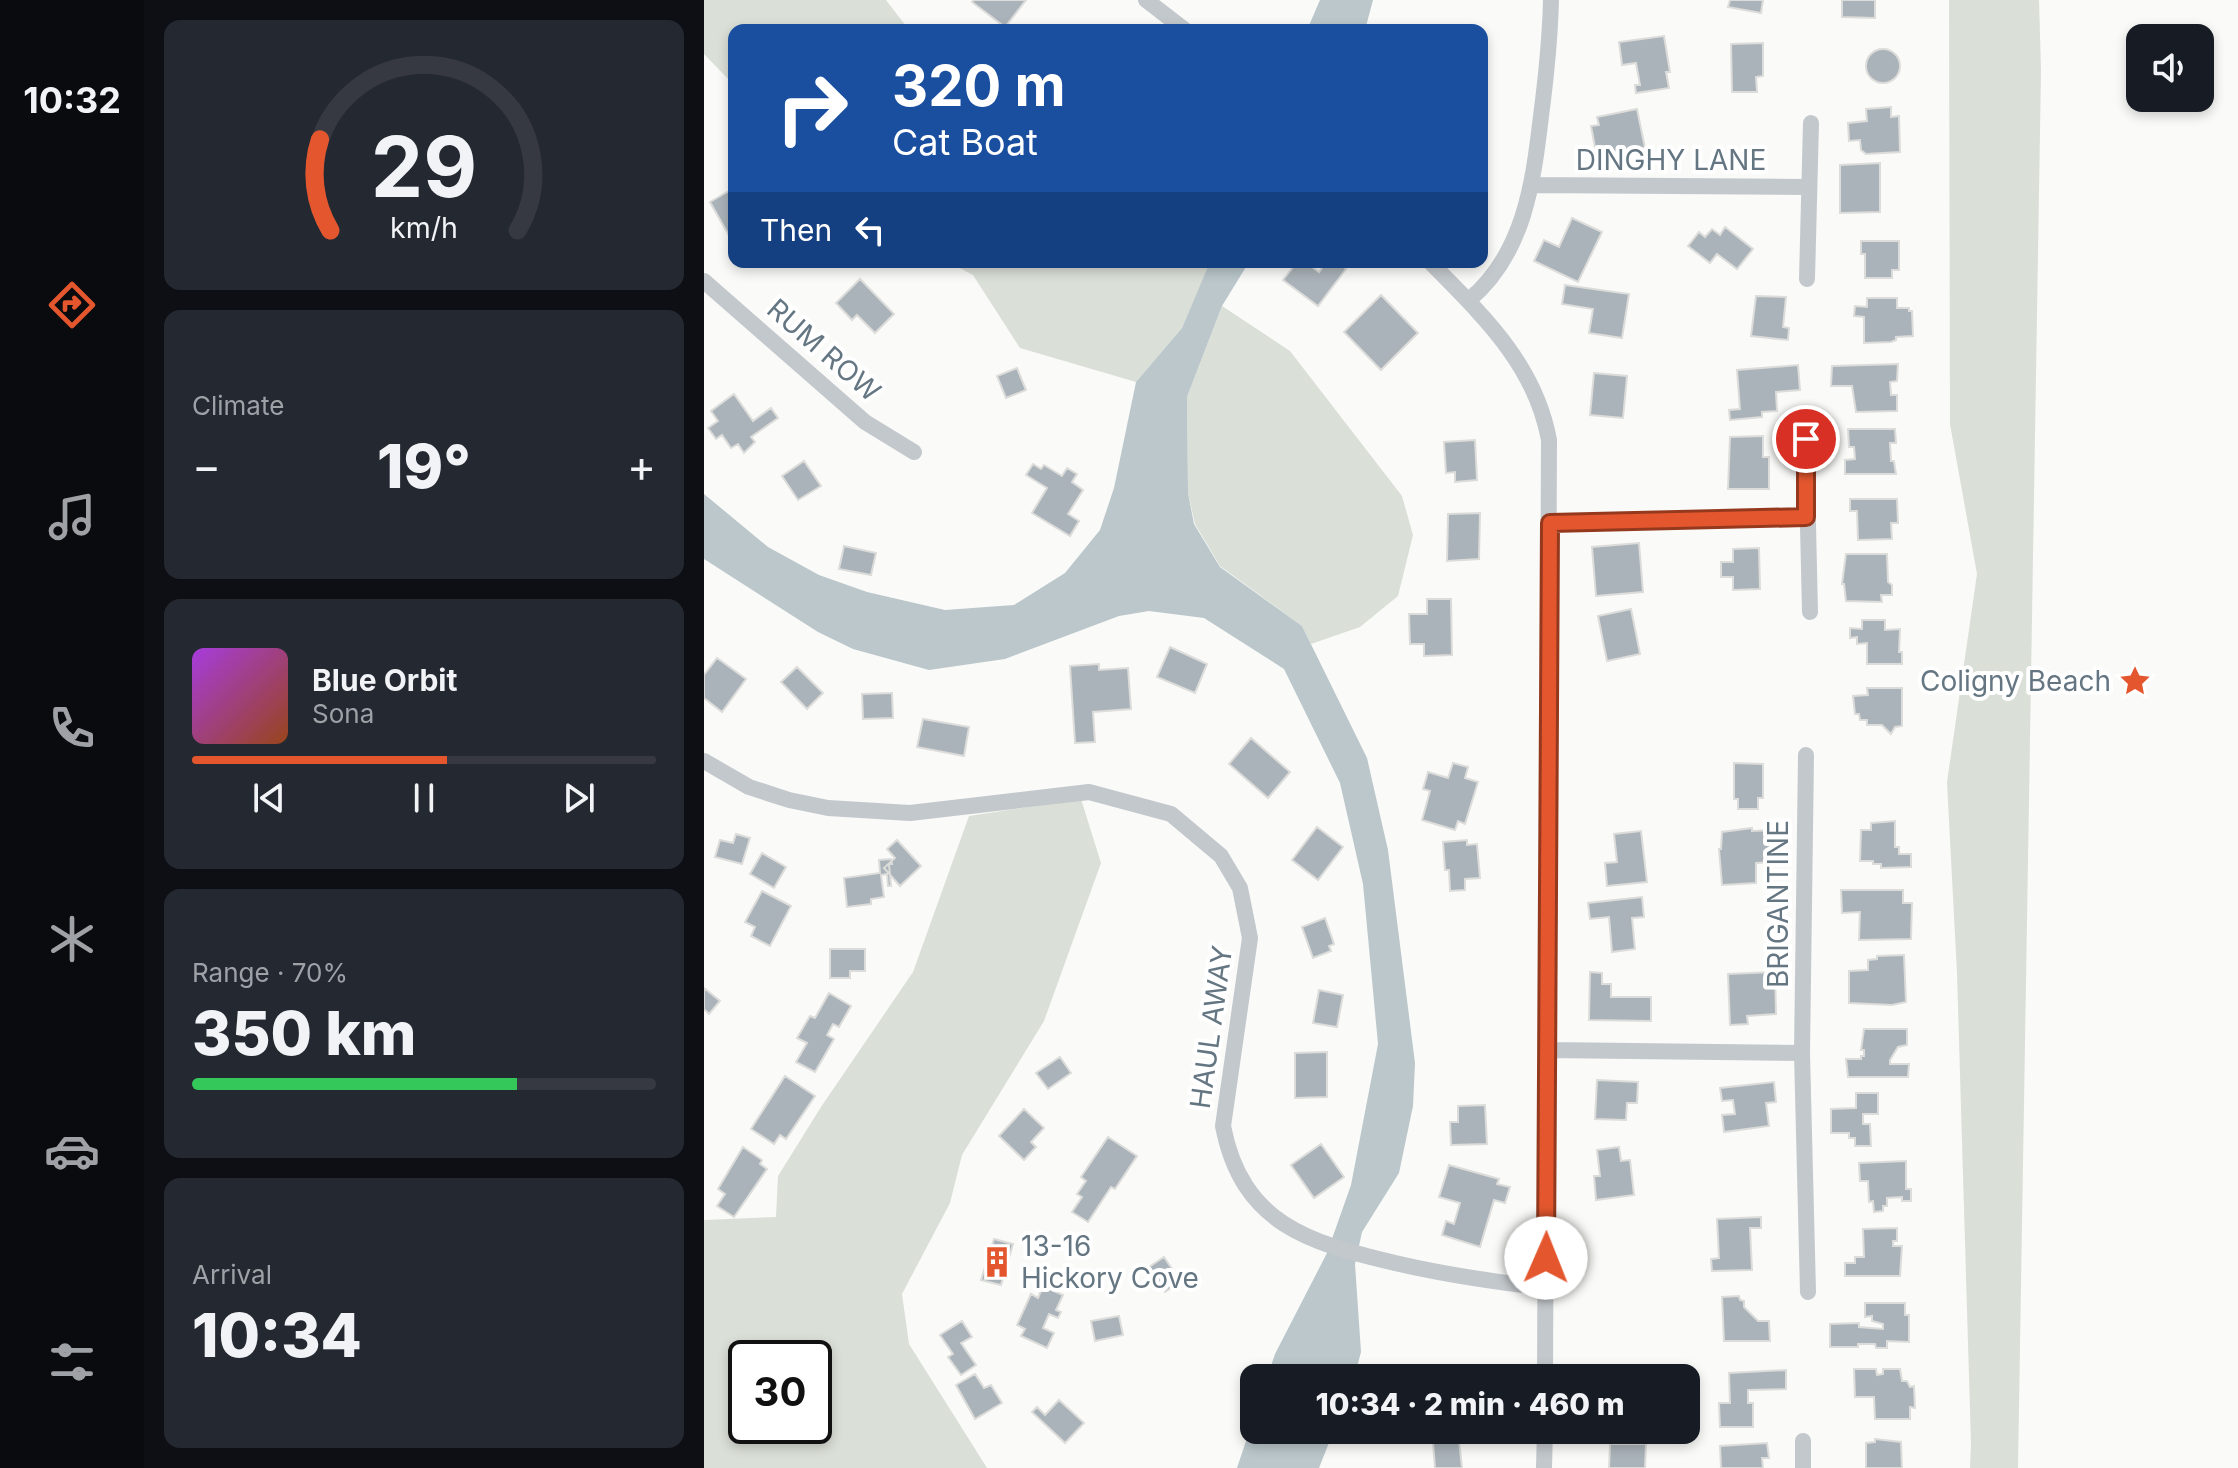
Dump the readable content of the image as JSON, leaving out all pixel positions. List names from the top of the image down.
{
  "streets": {
    "street": [
      "DINGHY LANE",
      "RUM ROW",
      "BRIGANTINE",
      "HAUL AWAY"
    ]
  },
  "places": {
    "place": ["Coligny Beach"],
    "building": ["13-16 Hickory Cove"]
  },
  "page": {
    "tabs": "10:32",
    "turn": ["320 m", "Cat Boat"],
    "then": "Then",
    "tile": [
      "Climate",
      ["Range · 70%", "350 km"],
      ["Arrival", "10:34"]
    ],
    "heat": ["−", "19°", "+"],
    "song": ["Blue Orbit", "Sona"],
    "limit": "30",
    "trip": "10:34 · 2 min · 460 m",
    "gauge": ["29", "km/h"]
  }
}
